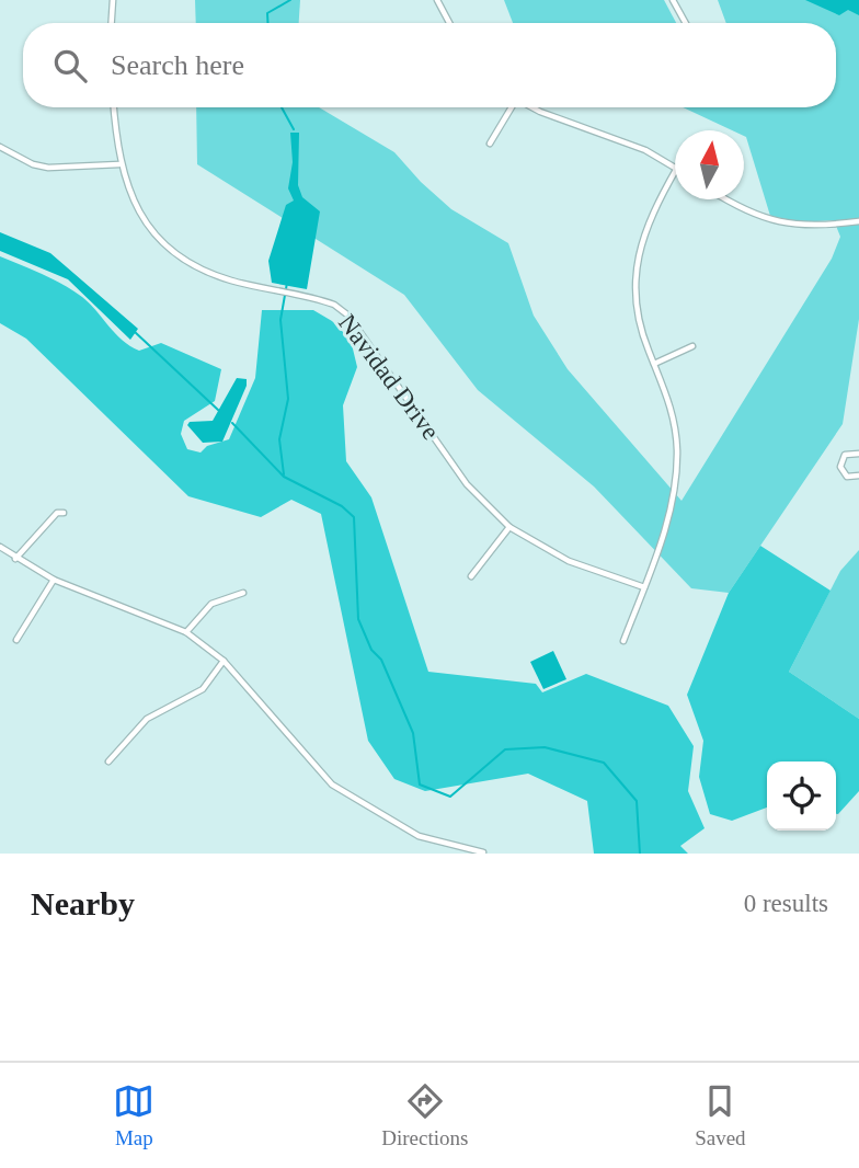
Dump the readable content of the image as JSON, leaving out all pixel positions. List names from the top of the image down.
{
  "streets": {
    "street": ["Navidad Drive"]
  },
  "north": "top",
  "page": {
    "search": "Search here",
    "heading": ["Nearby", "0 results"],
    "nav": ["Map", "Directions", "Saved"]
  }
}
